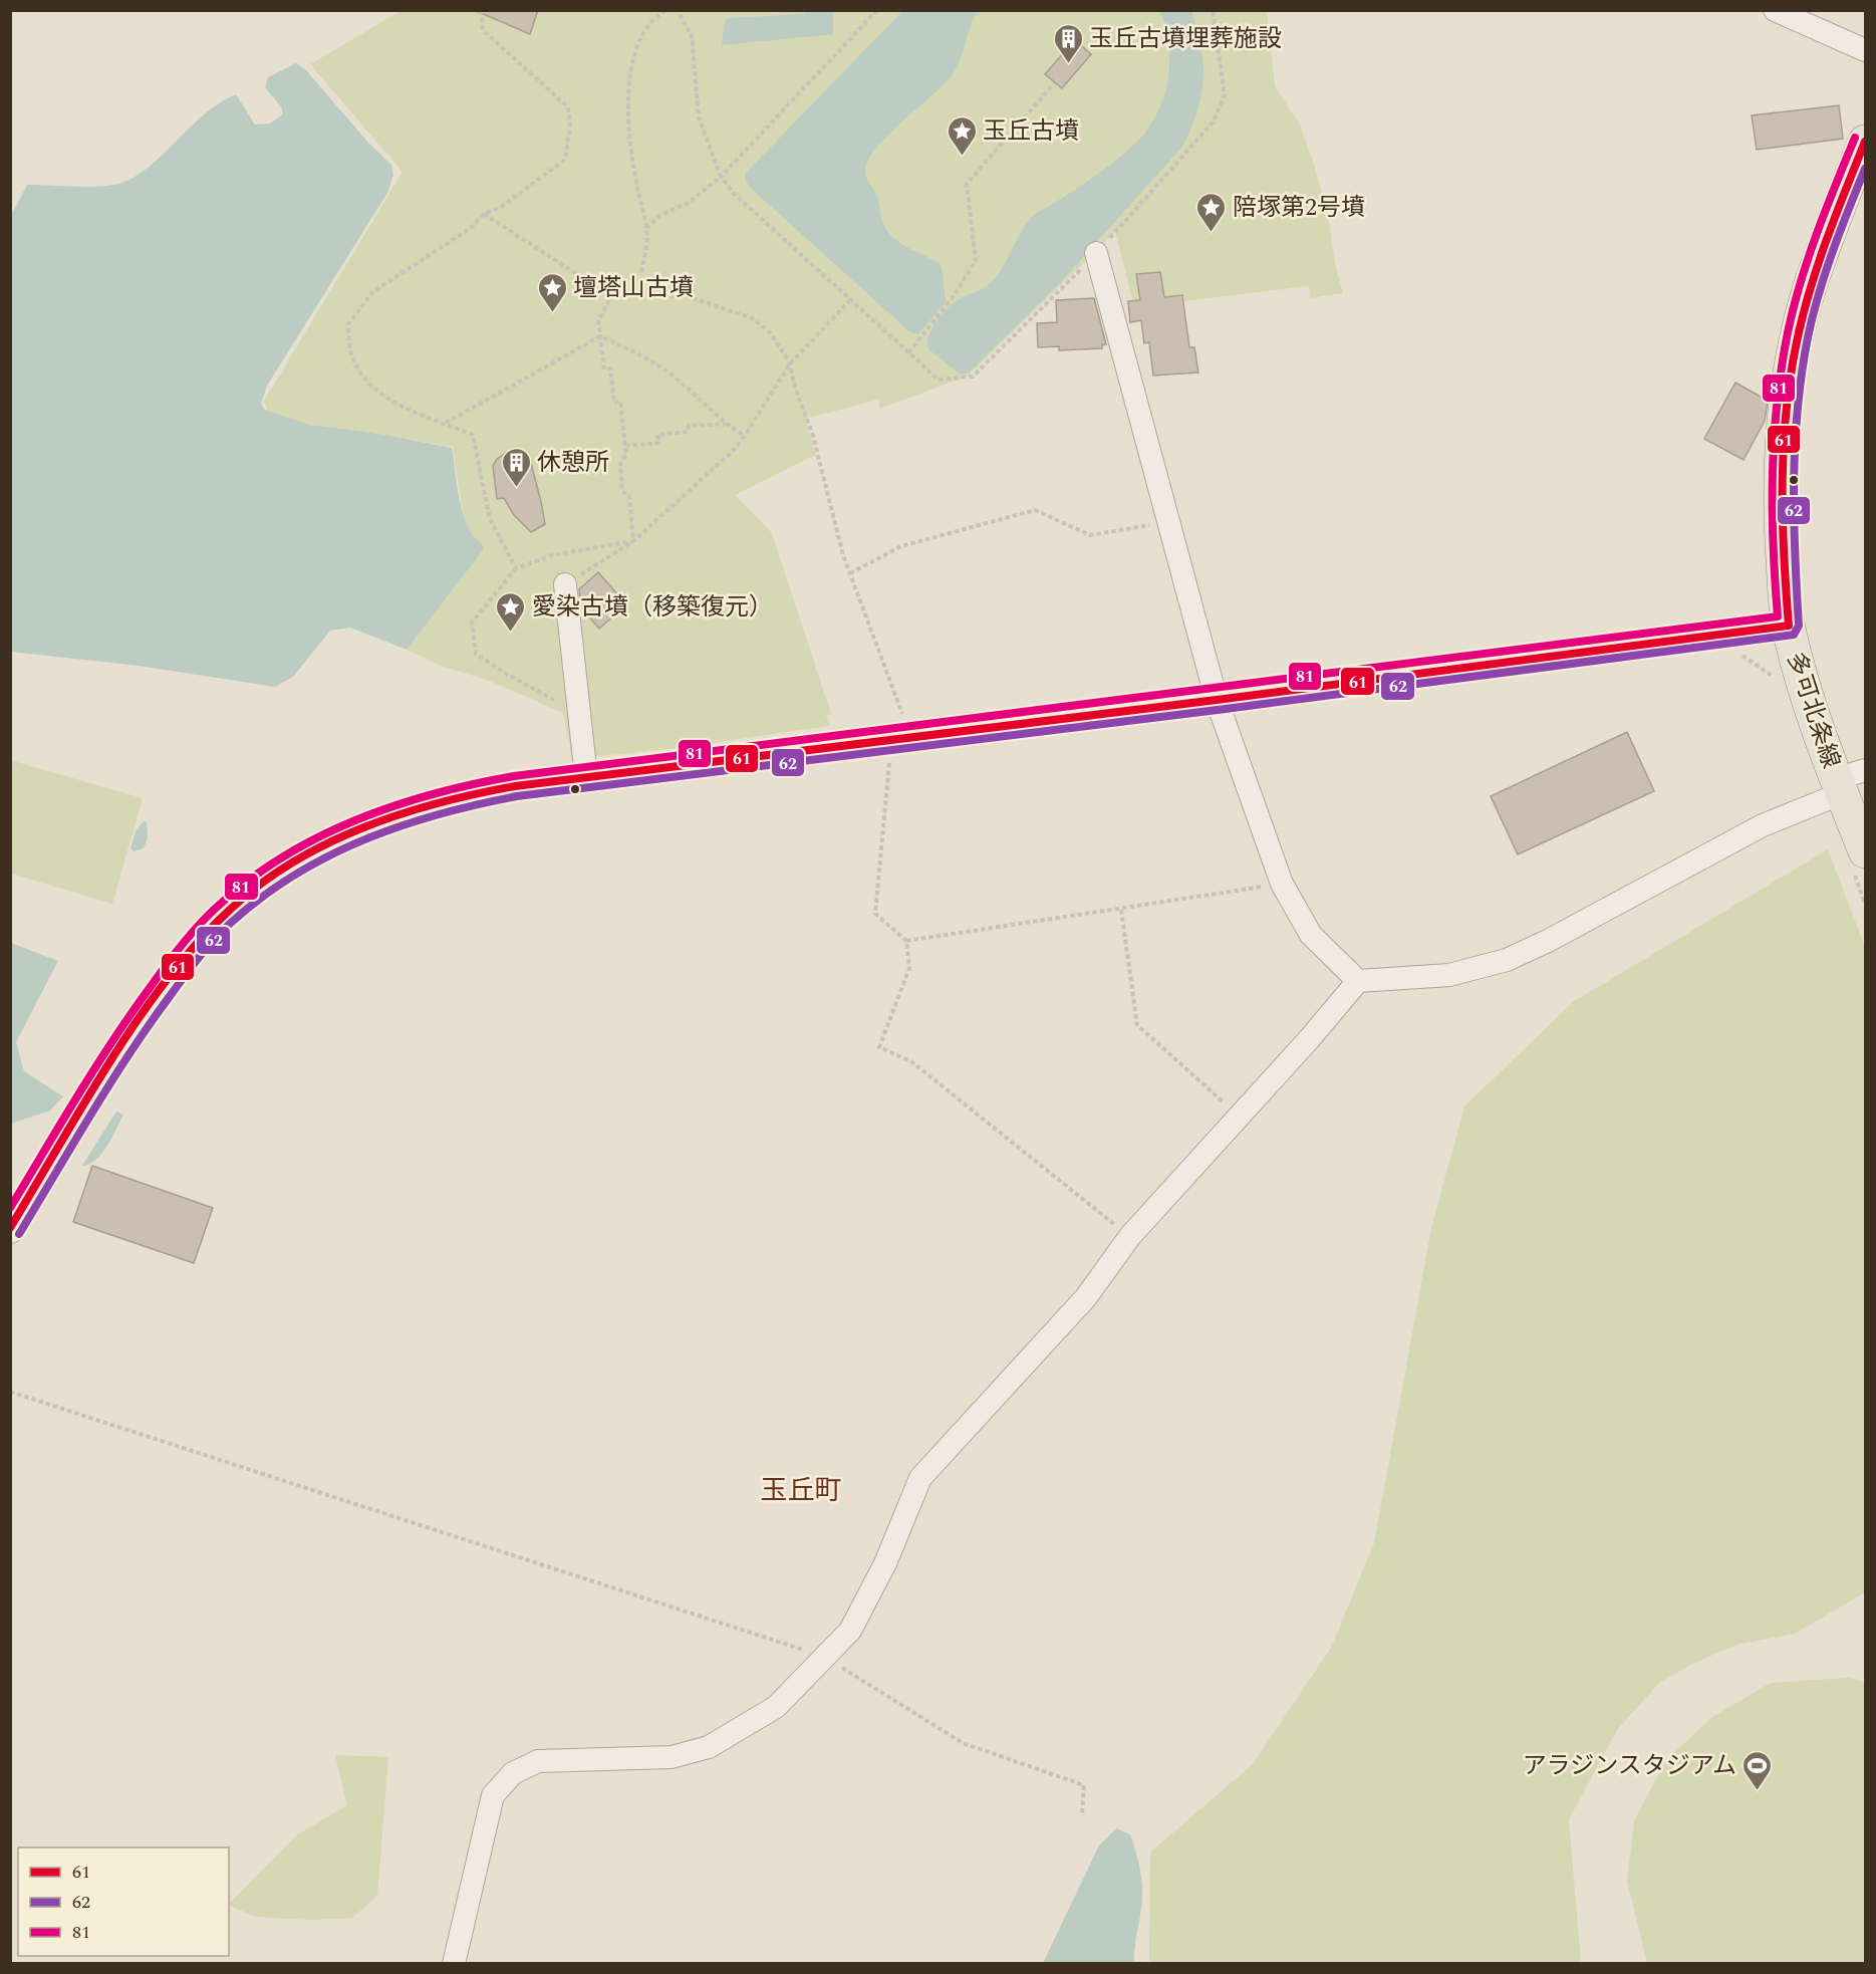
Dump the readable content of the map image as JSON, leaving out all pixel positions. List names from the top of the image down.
{
  "streets": {
    "main road": ["多可北条線"]
  },
  "districts": ["玉丘町"],
  "places": {
    "building": ["玉丘古墳埋葬施設", "休憩所"],
    "place": [
      "玉丘古墳",
      "陪塚第2号墳",
      "壇塔山古墳",
      "愛染古墳（移築復元）"
    ],
    "sports": ["アラジンスタジアム"]
  },
  "lines": ["transit line 81", "transit line 61", "transit line 62"],
  "legend": ["61", "62", "81"]
}
